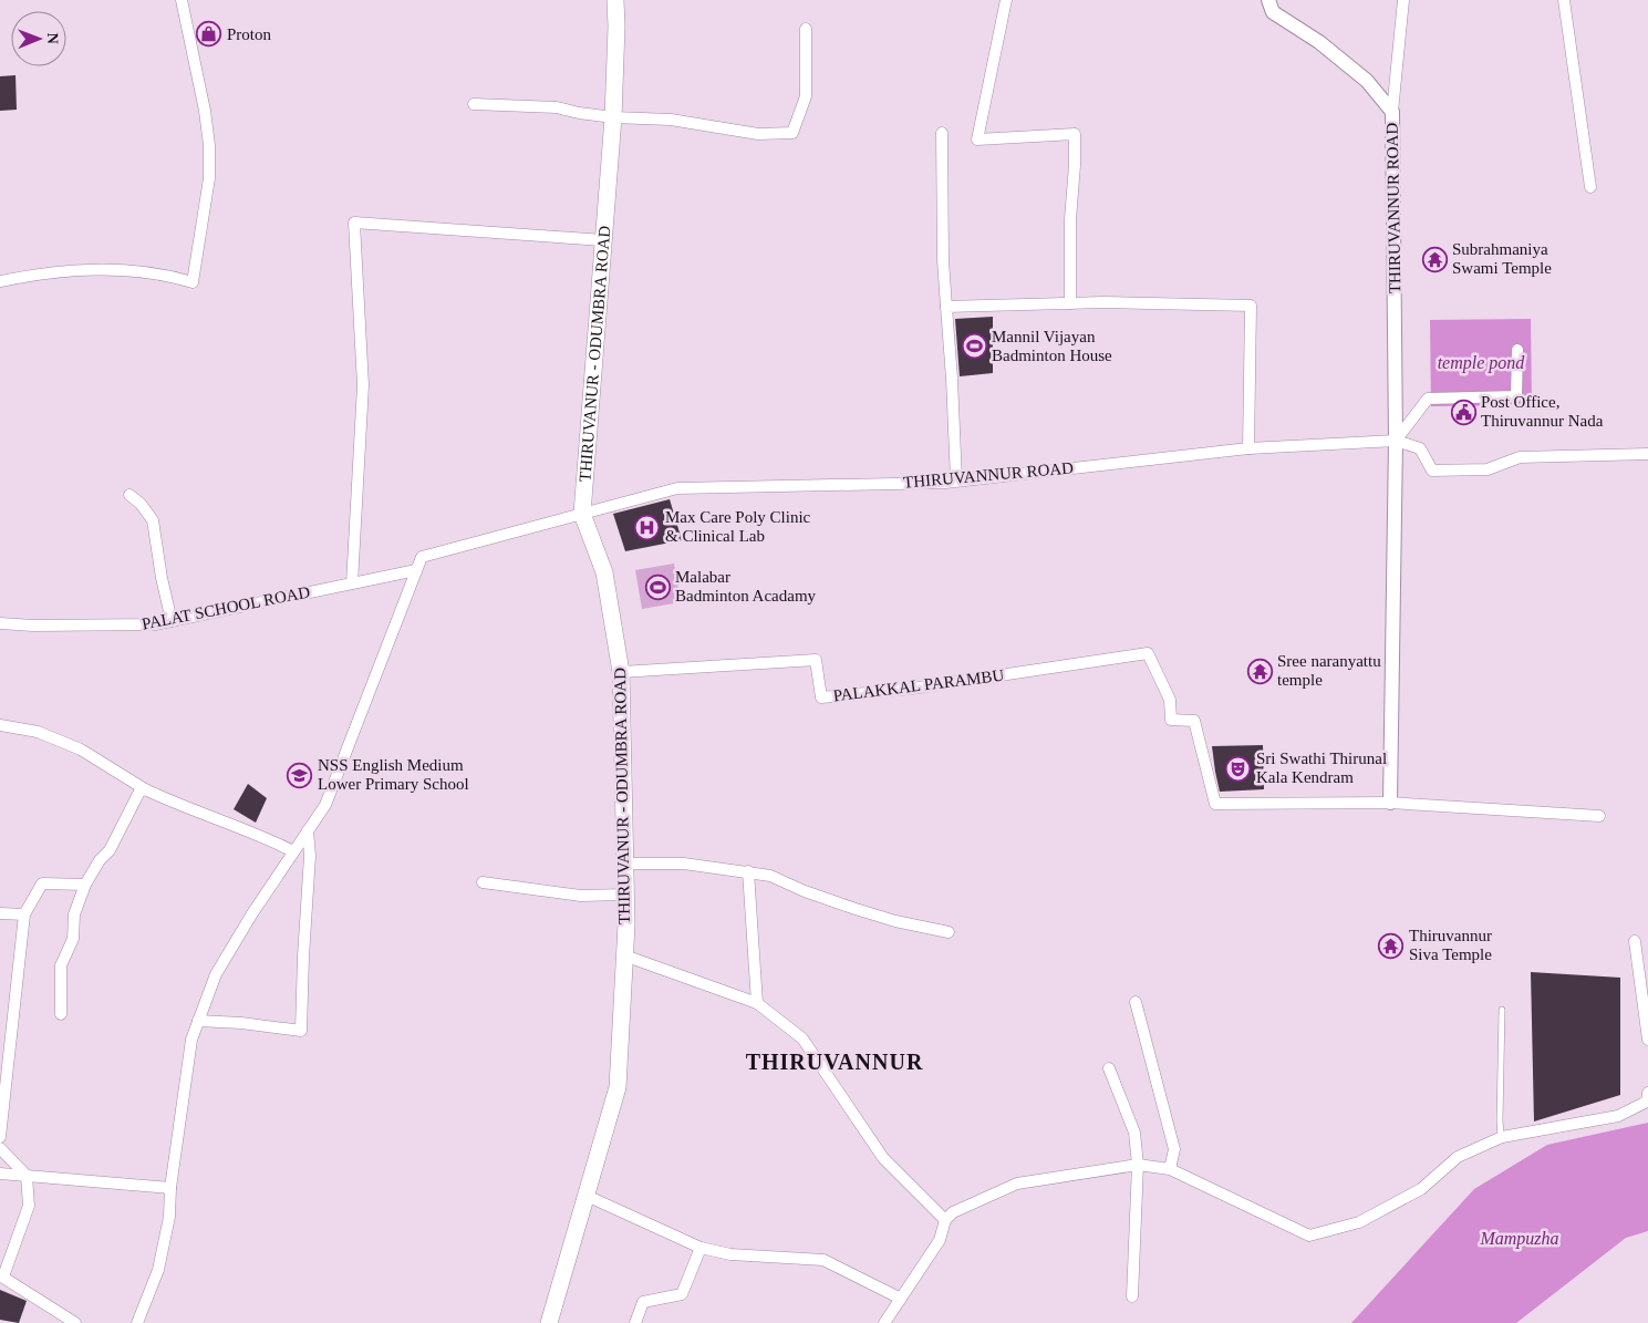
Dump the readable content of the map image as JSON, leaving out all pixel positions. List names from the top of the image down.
{
  "streets": {
    "main road": ["THIRUVANUR - ODUMBRA ROAD"],
    "street": ["THIRUVANNUR ROAD", "PALAT SCHOOL ROAD", "PALAKKAL PARAMBU"]
  },
  "crossings": [
    ["THIRUVANNUR ROAD", "THIRUVANUR - ODUMBRA ROAD"],
    ["THIRUVANNUR ROAD", "PALAT SCHOOL ROAD"],
    ["THIRUVANNUR ROAD", "PALAKKAL PARAMBU"],
    ["THIRUVANUR - ODUMBRA ROAD", "PALAKKAL PARAMBU"]
  ],
  "districts": ["THIRUVANNUR"],
  "water": ["temple pond", "Mampuzha"],
  "places": {
    "shop": ["Proton"],
    "temple": ["Subrahmaniya Swami Temple", "Sree naranyattu temple", "Thiruvannur Siva Temple"],
    "sports": ["Mannil Vijayan Badminton House", "Malabar Badminton Acadamy"],
    "public building": ["Post Office, Thiruvannur Nada"],
    "hospital": ["Max Care Poly Clinic & Clinical Lab"],
    "theatre": ["Sri Swathi Thirunal Kala Kendram"],
    "school or university": ["NSS English Medium Lower Primary School"]
  },
  "north": "right"
}
